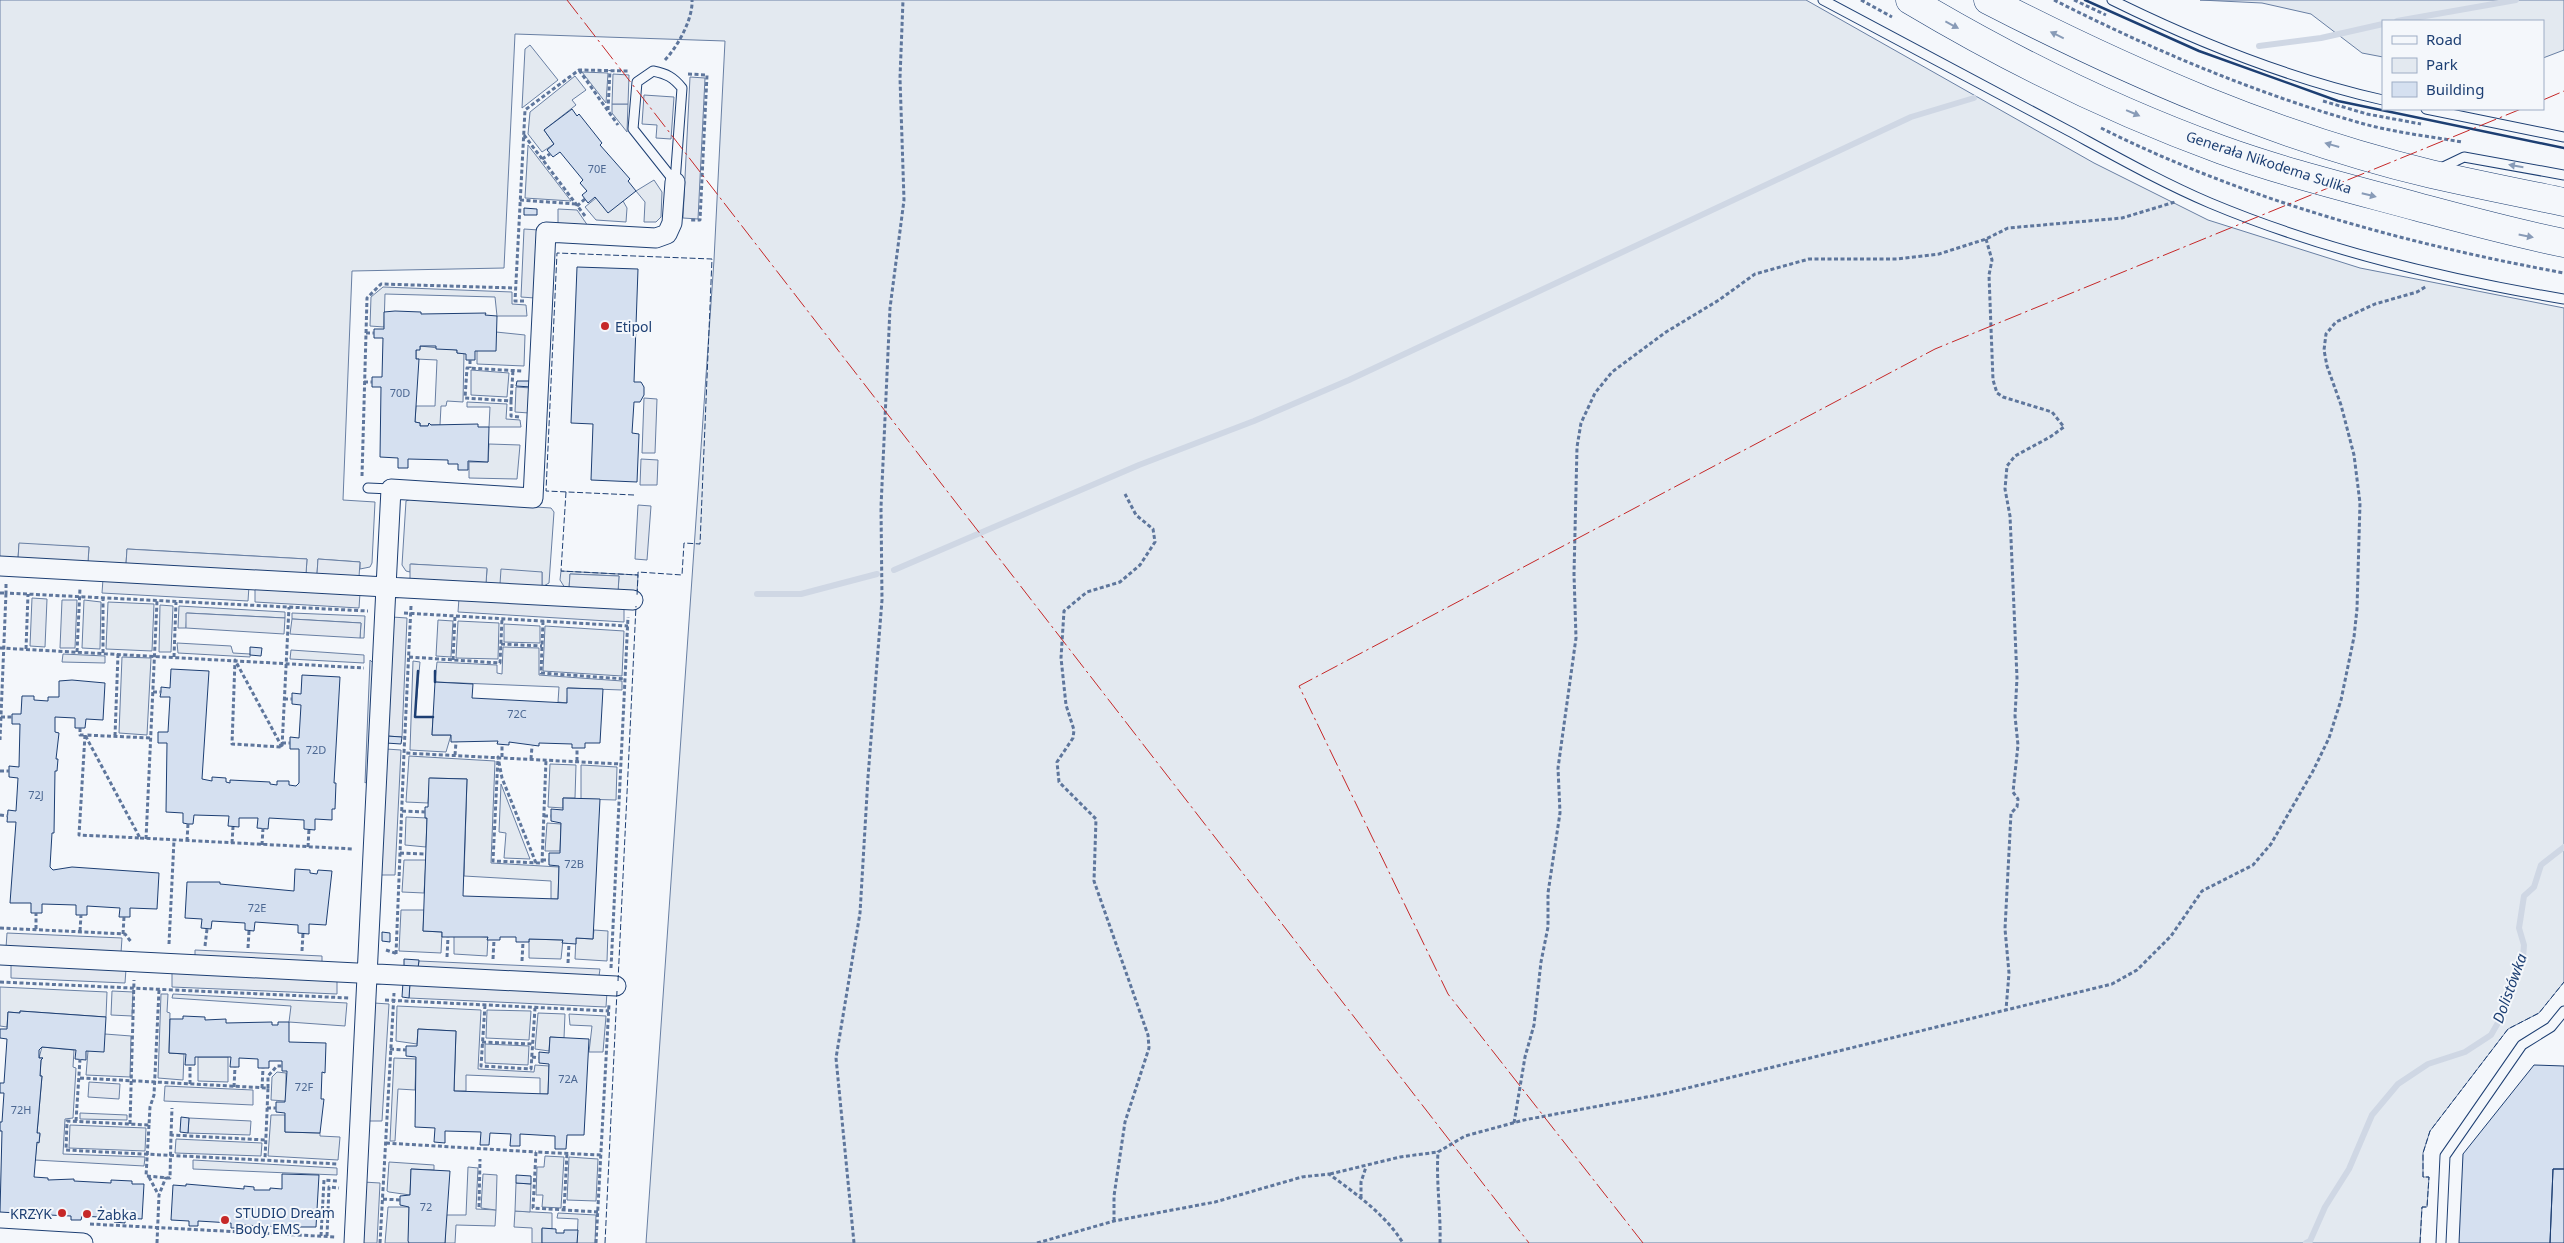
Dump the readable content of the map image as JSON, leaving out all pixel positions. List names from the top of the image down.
{
  "streets": {
    "highway": ["Generała Nikodema Sulika"]
  },
  "water": ["Dolistówka"],
  "places": [
    "Etipol",
    "KRZYK",
    "Żabka",
    "STUDIO Dream Body EMS"
  ],
  "house_numbers": [
    "70E",
    "70D",
    "72C",
    "72D",
    "72J",
    "72B",
    "72E",
    "72A",
    "72F",
    "72H",
    "72"
  ],
  "legend": ["Road", "Park", "Building"]
}
